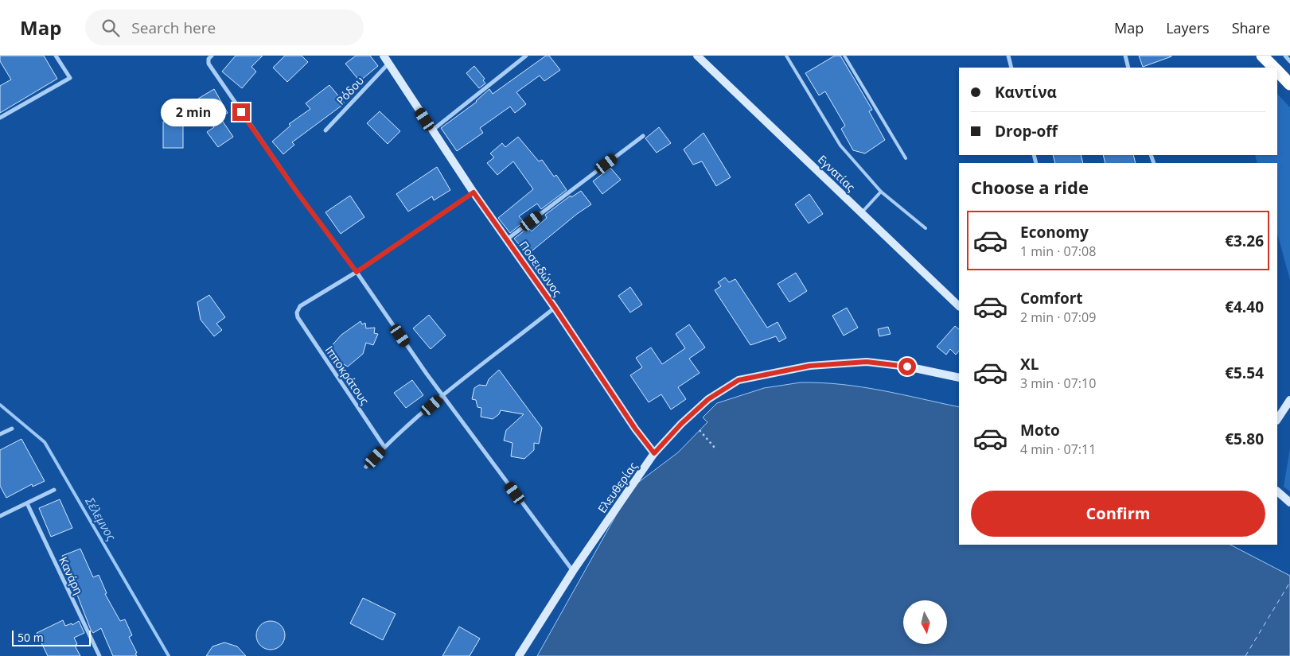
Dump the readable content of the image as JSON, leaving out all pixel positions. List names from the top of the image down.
{
  "streets": {
    "street": [
      "Ρόδου",
      "Εγνατίας",
      "Ποσειδώνος",
      "Ιπποκράτους",
      "Ελευθερίας",
      "Κανάρη"
    ]
  },
  "crossings": [
    ["Ρόδου", "Ποσειδώνος"],
    ["Ποσειδώνος", "Ελευθερίας"]
  ],
  "water": ["Σέλεμνος"],
  "scale_bar": "50 m",
  "north": "bottom",
  "page": {
    "header": "Map",
    "search": "Search here",
    "nav": ["Map", "Layers", "Share"],
    "banner": ["Καντίνα", "Drop-off"],
    "bubble": "2 min",
    "heading": "Choose a ride",
    "list": [
      {
        "name": "Economy",
        "note": "1 min · 07:08",
        "value": "€3.26"
      },
      {
        "name": "Comfort",
        "note": "2 min · 07:09",
        "value": "€4.40"
      },
      {
        "name": "XL",
        "note": "3 min · 07:10",
        "value": "€5.54"
      },
      {
        "name": "Moto",
        "note": "4 min · 07:11",
        "value": "€5.80"
      }
    ],
    "buttons": "Confirm",
    "scale": "50 m"
  }
}
